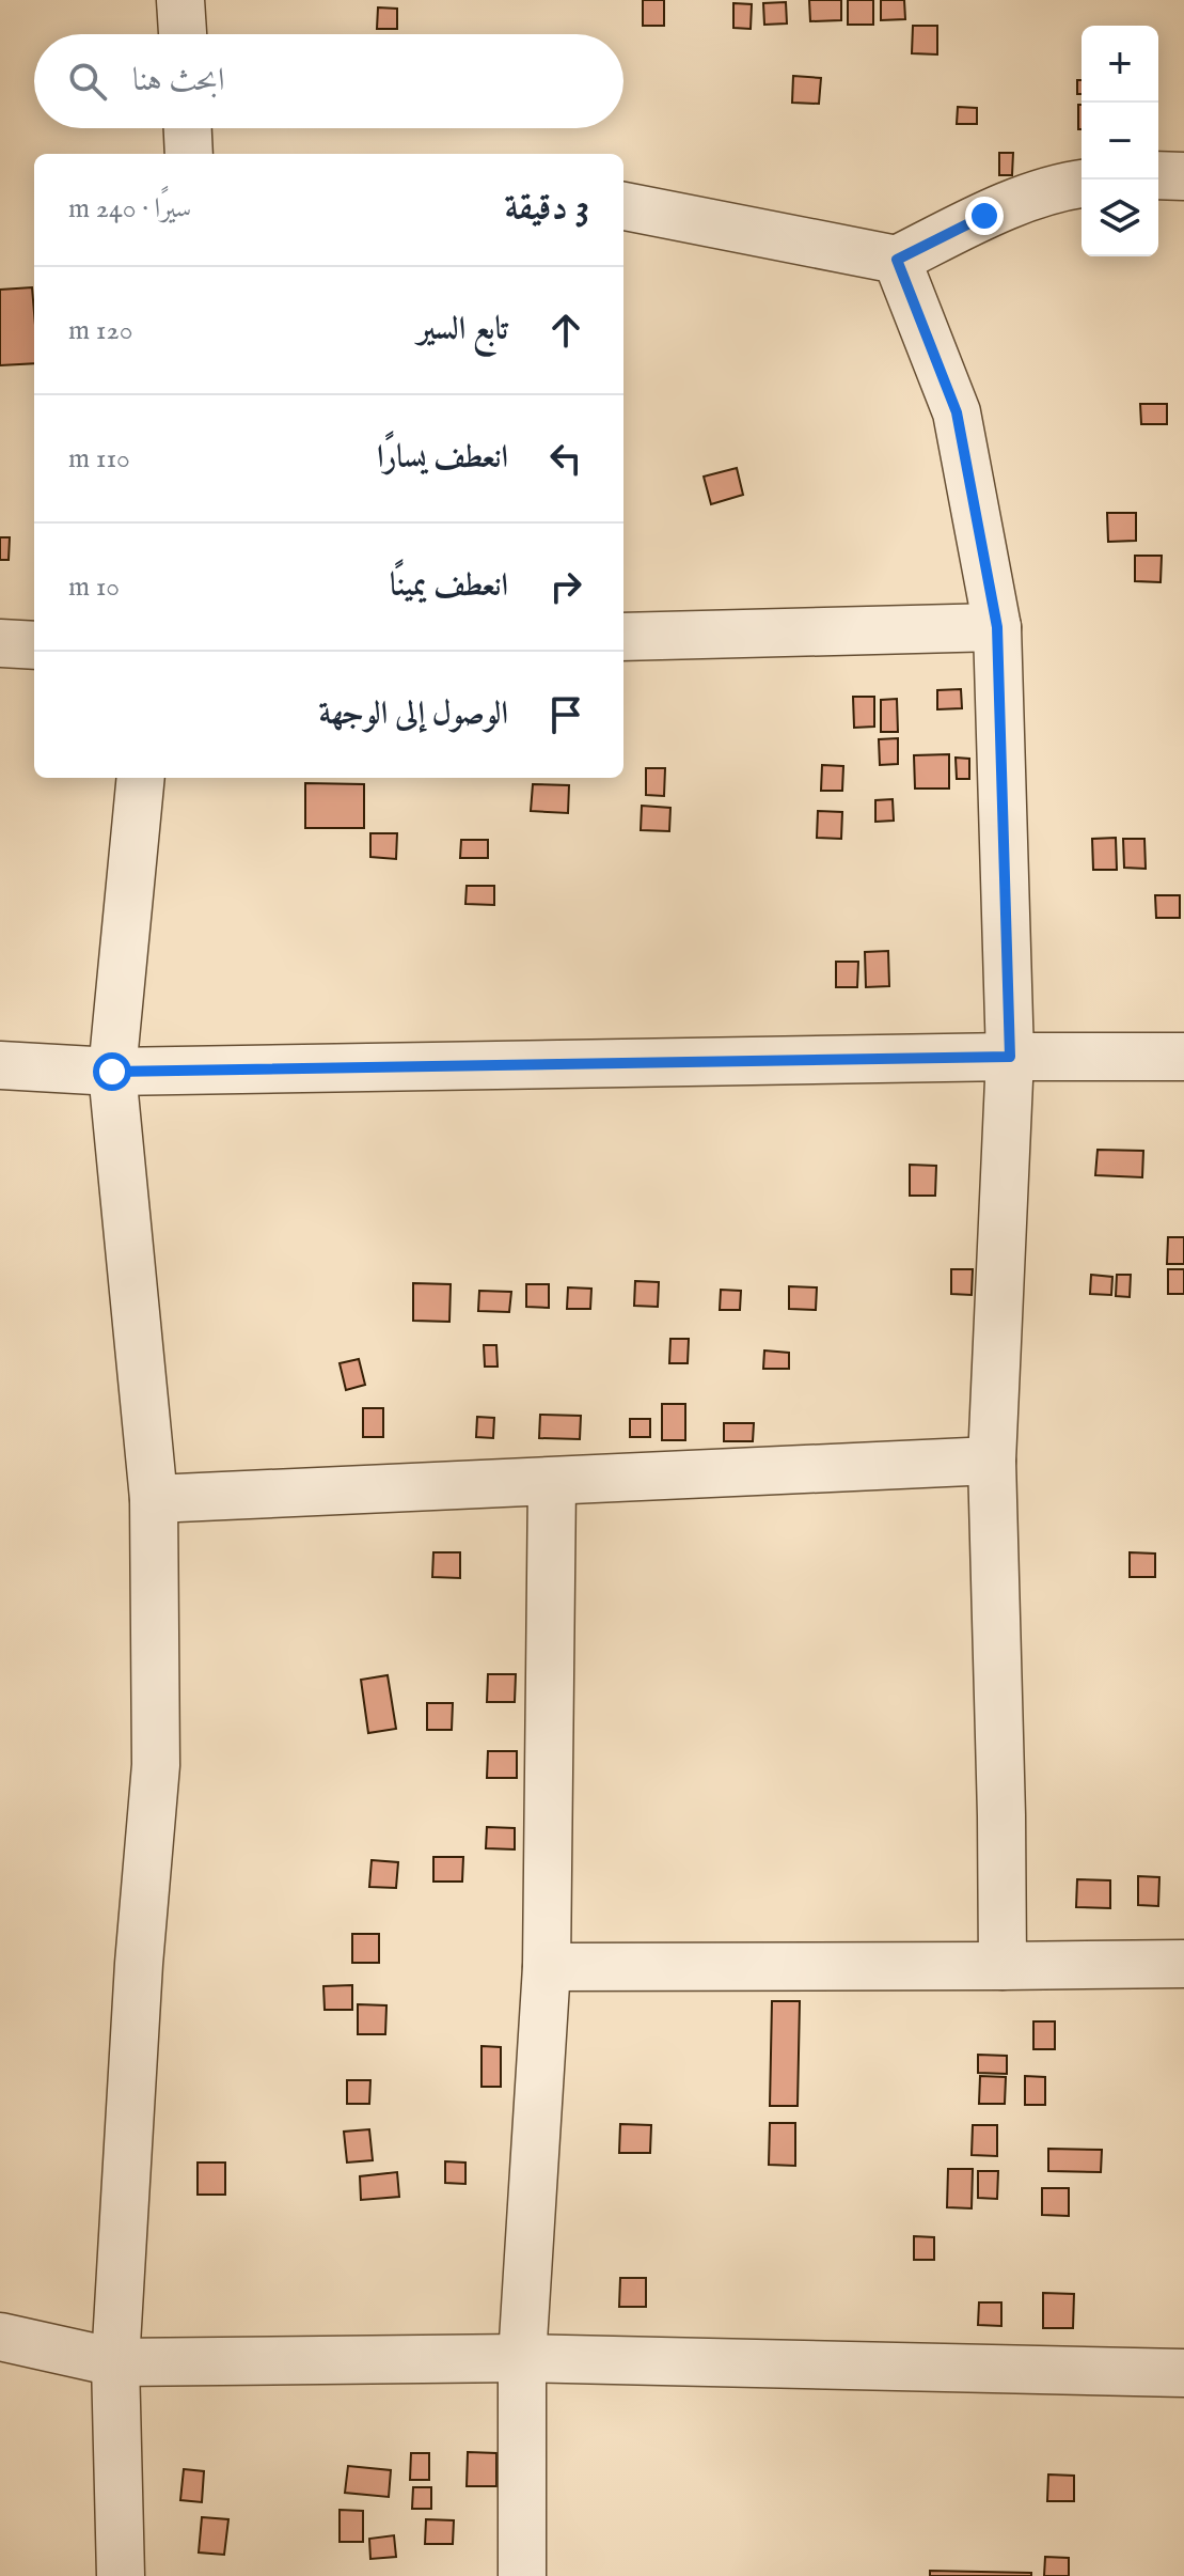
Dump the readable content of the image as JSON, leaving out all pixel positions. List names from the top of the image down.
{
  "page": {
    "map_buttons": ["+", "−"],
    "search": "ابحث هنا",
    "heading": ["3 دقيقة", "سيرًا · 240 m"],
    "list": [
      ["تابع السير", "120 m"],
      ["انعطف يسارًا", "110 m"],
      ["انعطف يمينًا", "10 m"],
      "الوصول إلى الوجهة"
    ]
  }
}
